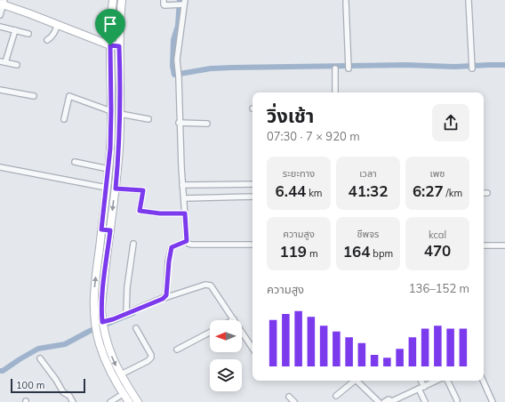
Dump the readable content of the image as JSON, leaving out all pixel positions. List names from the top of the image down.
{
  "scale_bar": "100 m",
  "north": "left",
  "page": {
    "heading": ["วิ่งเช้า", "07:30 · 7 × 920 m"],
    "stats": [
      ["ระยะทาง", "6.44 km"],
      ["เวลา", "41:32"],
      ["เพซ", "6:27 /km"],
      ["ความสูง", "119 m"],
      ["ชีพจร", "164 bpm"],
      ["kcal", "470"]
    ],
    "chart": ["ความสูง", "136–152 m"],
    "scale": "100 m"
  }
}
